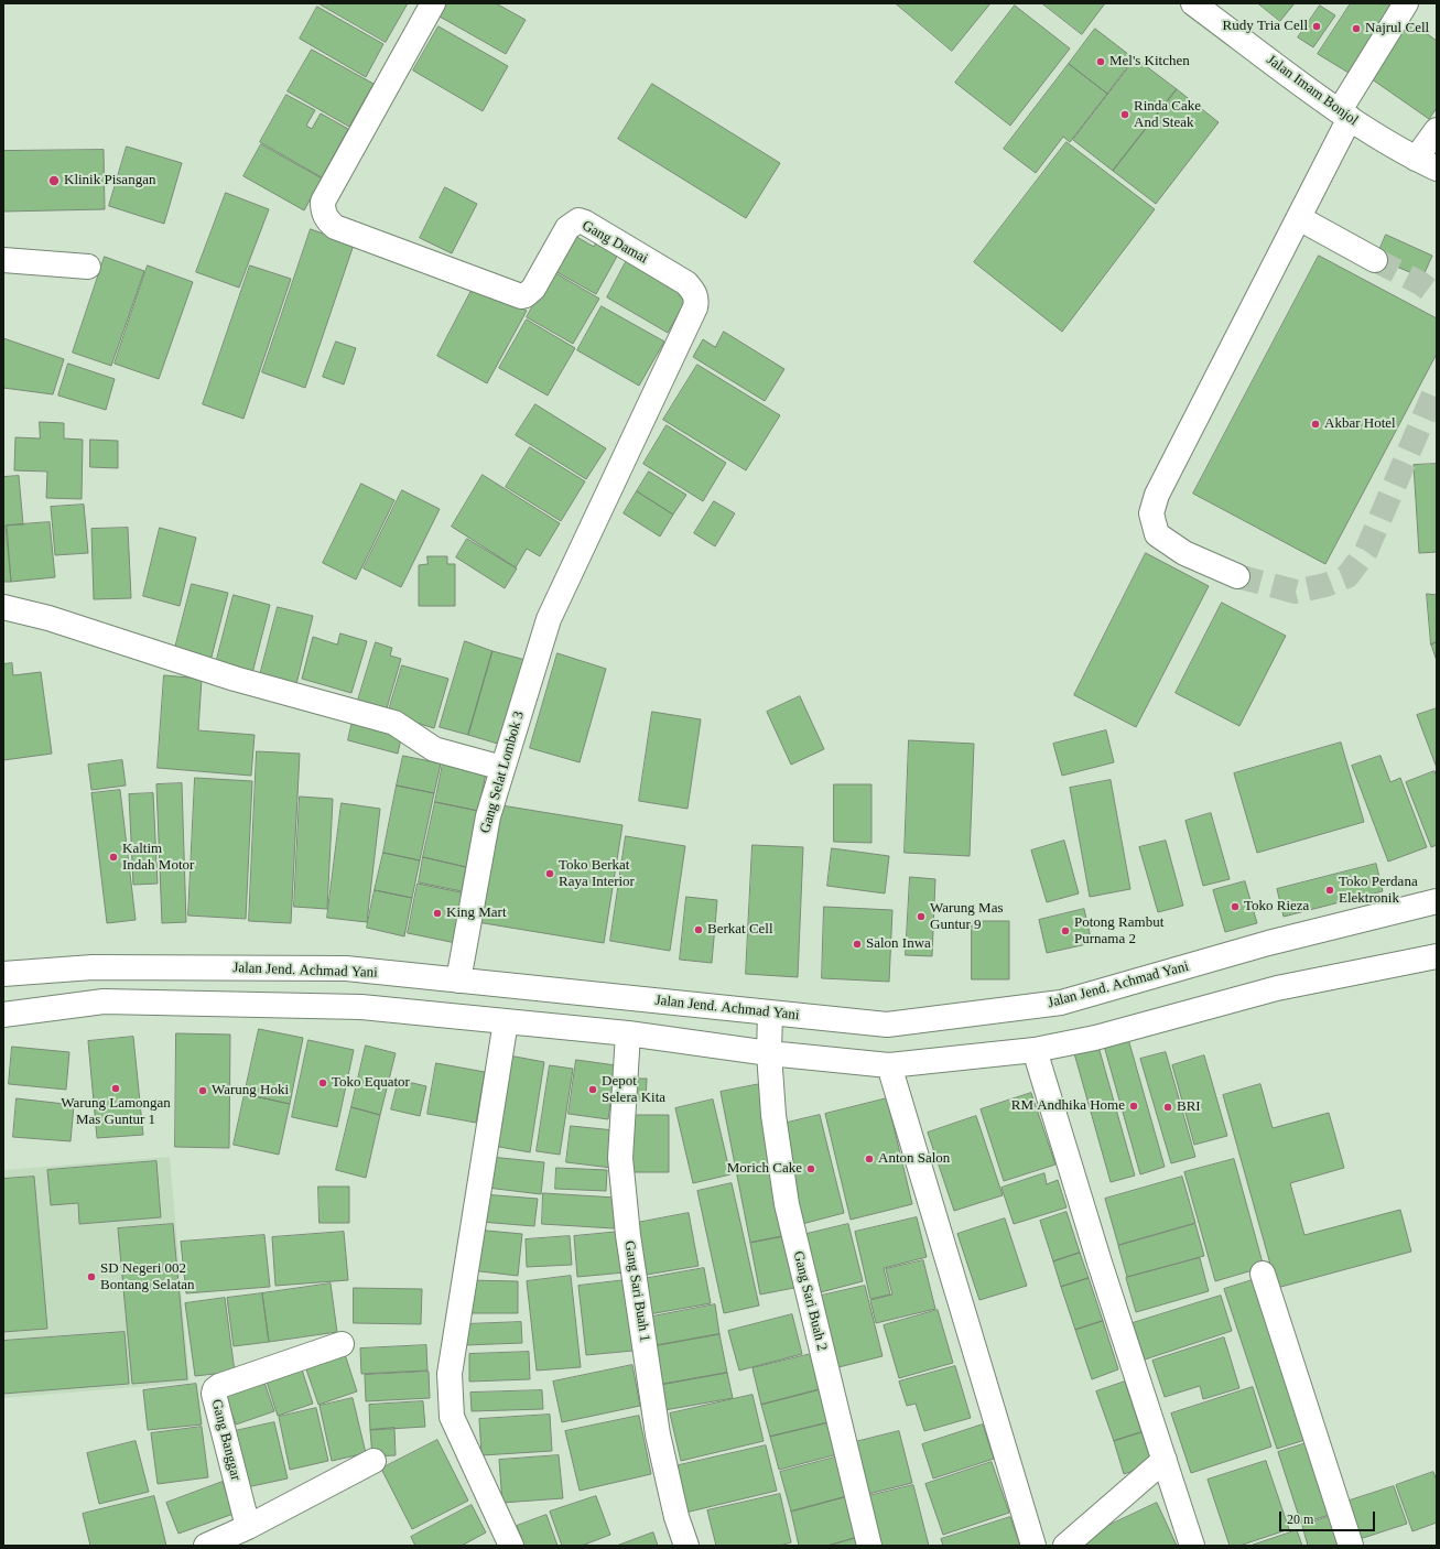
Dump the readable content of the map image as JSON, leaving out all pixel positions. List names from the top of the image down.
{
  "streets": {
    "street": [
      "Jalan Imam Bonjol",
      "Gang Damai",
      "Gang Selat Lombok 3",
      "Jalan Jend. Achmad Yani",
      "Gang Sari Buah 1",
      "Gang Sari Buah 2",
      "Gang Banggar"
    ]
  },
  "crossings": [
    ["Gang Damai", "Gang Selat Lombok 3"],
    ["Gang Selat Lombok 3", "Jalan Jend. Achmad Yani"],
    ["Jalan Jend. Achmad Yani", "Gang Sari Buah 2"]
  ],
  "places": [
    "Rudy Tria Cell",
    "Najrul Cell",
    "Mel's Kitchen",
    "Rinda Cake And Steak",
    "Klinik Pisangan",
    "Akbar Hotel",
    "Kaltim Indah Motor",
    "Toko Berkat Raya Interior",
    "Toko Perdana Elektronik",
    "Toko Rieza",
    "King Mart",
    "Warung Mas Guntur 9",
    "Berkat Cell",
    "Potong Rambut Purnama 2",
    "Salon Inwa",
    "Toko Equator",
    "Warung Lamongan Mas Guntur 1",
    "Depot Selera Kita",
    "Warung Hoki",
    "RM Andhika Home",
    "BRI",
    "Anton Salon",
    "Morich Cake",
    "SD Negeri 002 Bontang Selatan"
  ],
  "scale_bar": "20 m"
}
